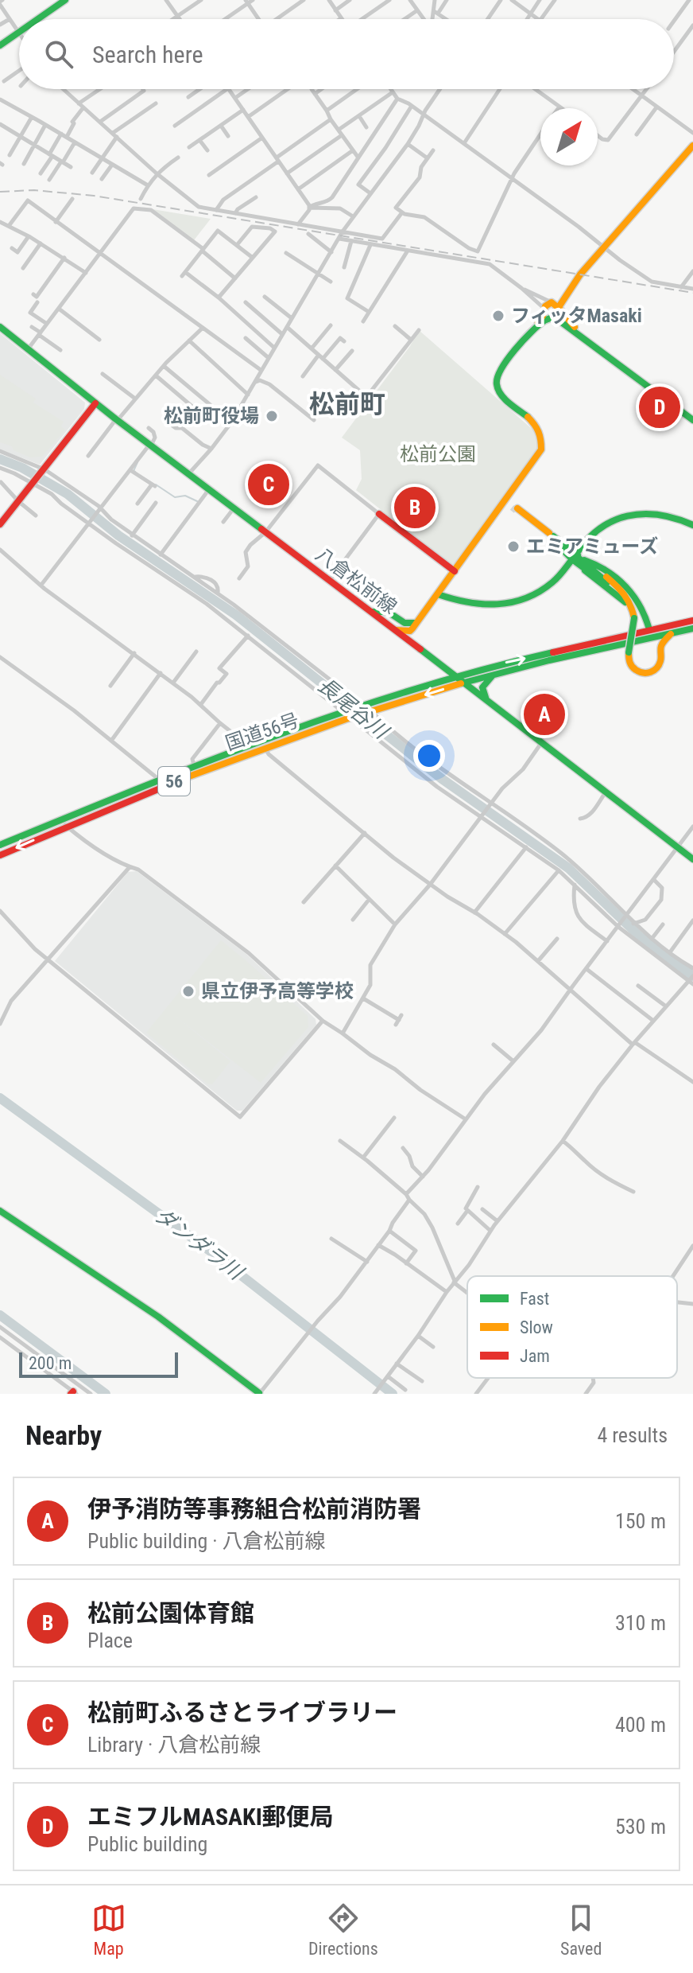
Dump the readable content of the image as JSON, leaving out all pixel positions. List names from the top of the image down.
{
  "streets": {
    "main road": ["八倉松前線", "国道56号", "56"]
  },
  "crossings": [
    ["八倉松前線", "国道56号"]
  ],
  "districts": ["松前町"],
  "water": ["長尾谷川", "ダンダラ川"],
  "parks": ["松前公園"],
  "places": [
    "フィッタMasaki",
    "松前町役場",
    "エミアミューズ",
    "県立伊予高等学校"
  ],
  "legend": ["Fast", "Slow", "Jam"],
  "scale_bar": "200 m",
  "north": "top right",
  "page": {
    "search": "Search here",
    "pins": [
      "D",
      "C",
      "B",
      "A"
    ],
    "scale": "200 m",
    "heading": ["Nearby", "4 results"],
    "list": [
      {
        "mark": "A",
        "name": "伊予消防等事務組合松前消防署",
        "note": "Public building · 八倉松前線",
        "value": "150 m"
      },
      {
        "mark": "B",
        "name": "松前公園体育館",
        "note": "Place",
        "value": "310 m"
      },
      {
        "mark": "C",
        "name": "松前町ふるさとライブラリー",
        "note": "Library · 八倉松前線",
        "value": "400 m"
      },
      {
        "mark": "D",
        "name": "エミフルMASAKI郵便局",
        "note": "Public building",
        "value": "530 m"
      }
    ],
    "nav": ["Map", "Directions", "Saved"]
  }
}
